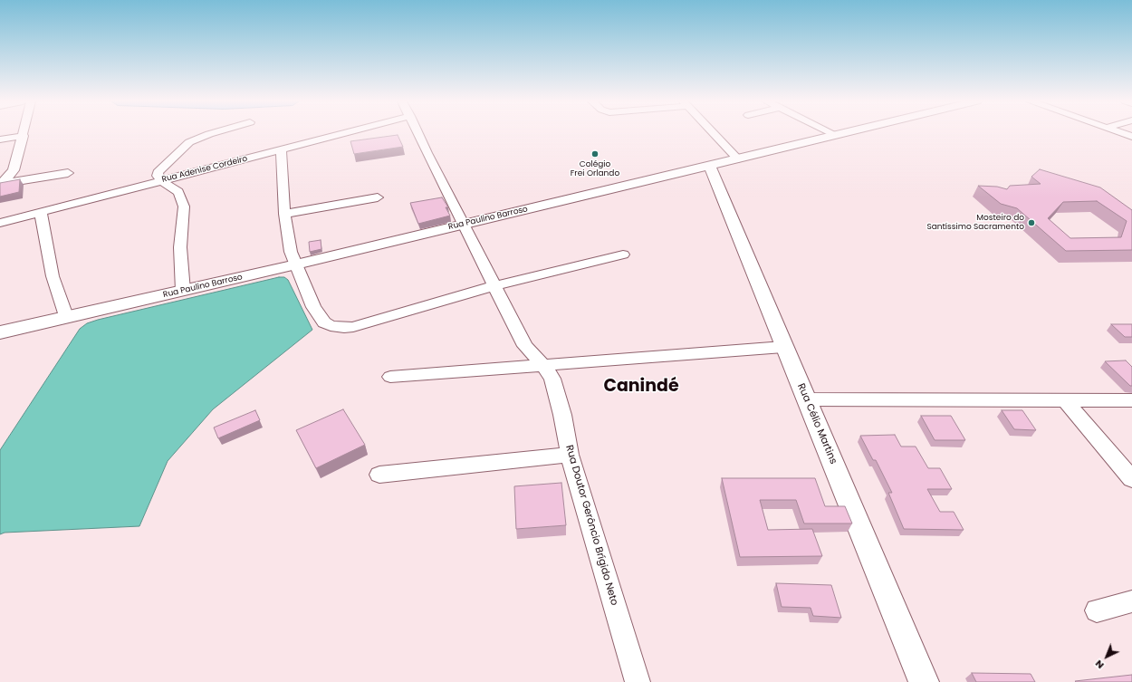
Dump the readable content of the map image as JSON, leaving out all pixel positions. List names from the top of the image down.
{
  "streets": {
    "street": [
      "Rua Adenise Cordeiro",
      "Rua Paulino Barroso",
      "Rua Célio Martins",
      "Rua Doutor Gerôncio Brígido Neto"
    ]
  },
  "crossings": [
    ["Rua Paulino Barroso", "Rua Célio Martins"],
    ["Rua Paulino Barroso", "Rua Doutor Gerôncio Brígido Neto"]
  ],
  "districts": ["Canindé"],
  "places": ["Colégio Frei Orlando", "Mosteiro do Santíssimo Sacramento"],
  "north": "bottom left"
}
